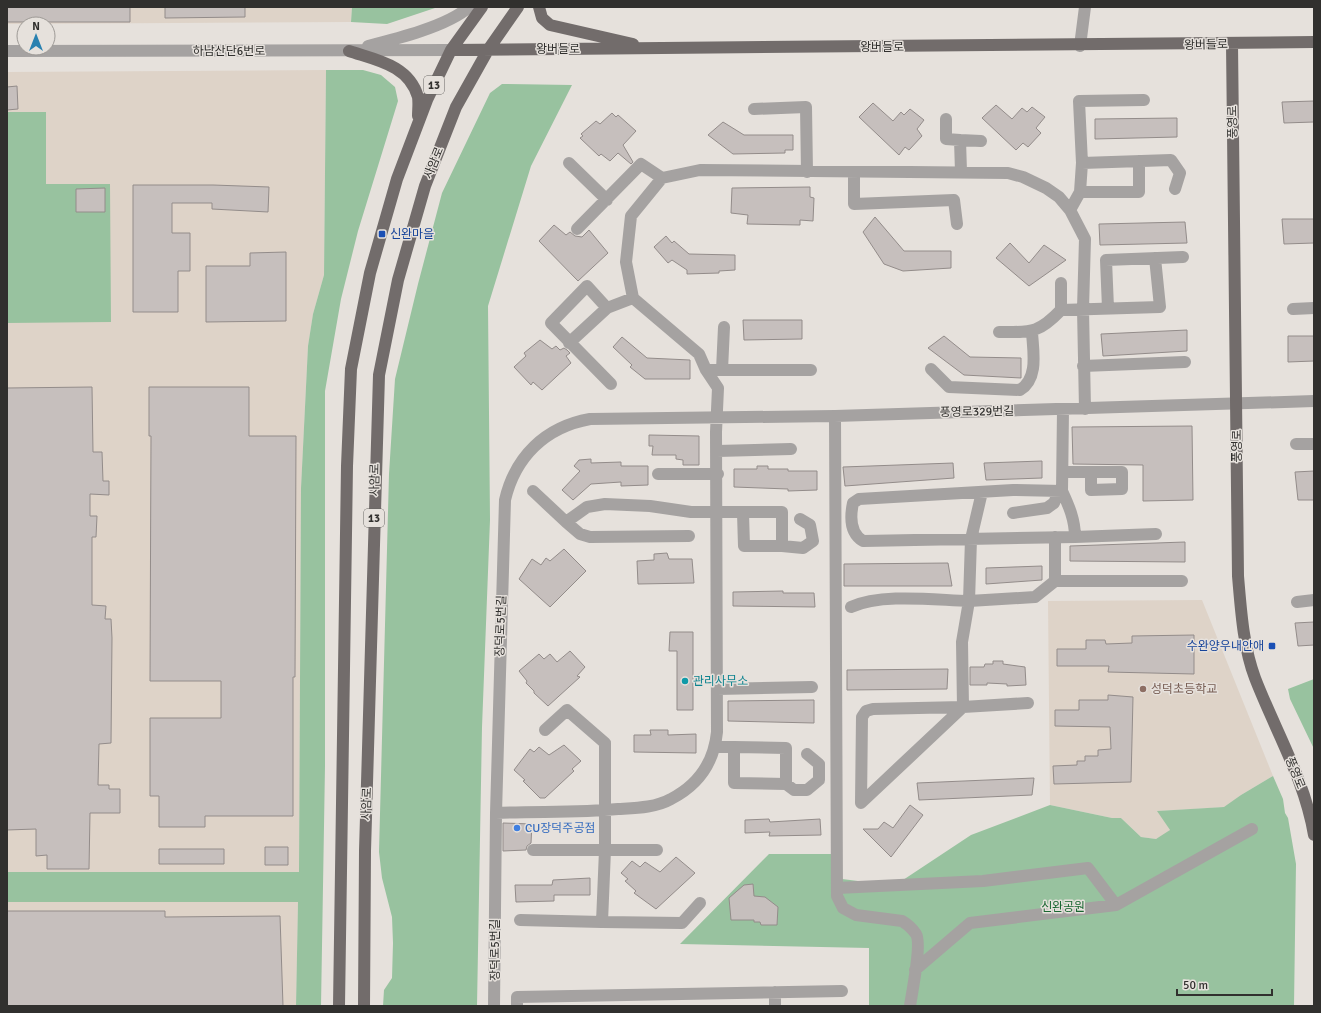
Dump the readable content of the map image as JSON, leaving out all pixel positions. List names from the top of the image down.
{
  "streets": {
    "main road": [
      "왕버들로",
      "13",
      "풍영로",
      "사암로"
    ],
    "street": ["하남산단6번로", "풍영로329번길", "장덕로5번길"]
  },
  "crossings": [
    ["왕버들로", "하남산단6번로"],
    ["왕버들로", "풍영로"],
    ["왕버들로", "사암로"],
    ["하남산단6번로", "사암로"],
    ["풍영로", "풍영로329번길"],
    ["풍영로329번길", "장덕로5번길"]
  ],
  "parks": ["신완공원"],
  "places": {
    "transit": ["신완마을", "수완양우내안애"],
    "other": ["관리사무소", "성덕초등학교", "CU장덕주공점"]
  },
  "scale_bar": "50 m",
  "north": "top"
}
